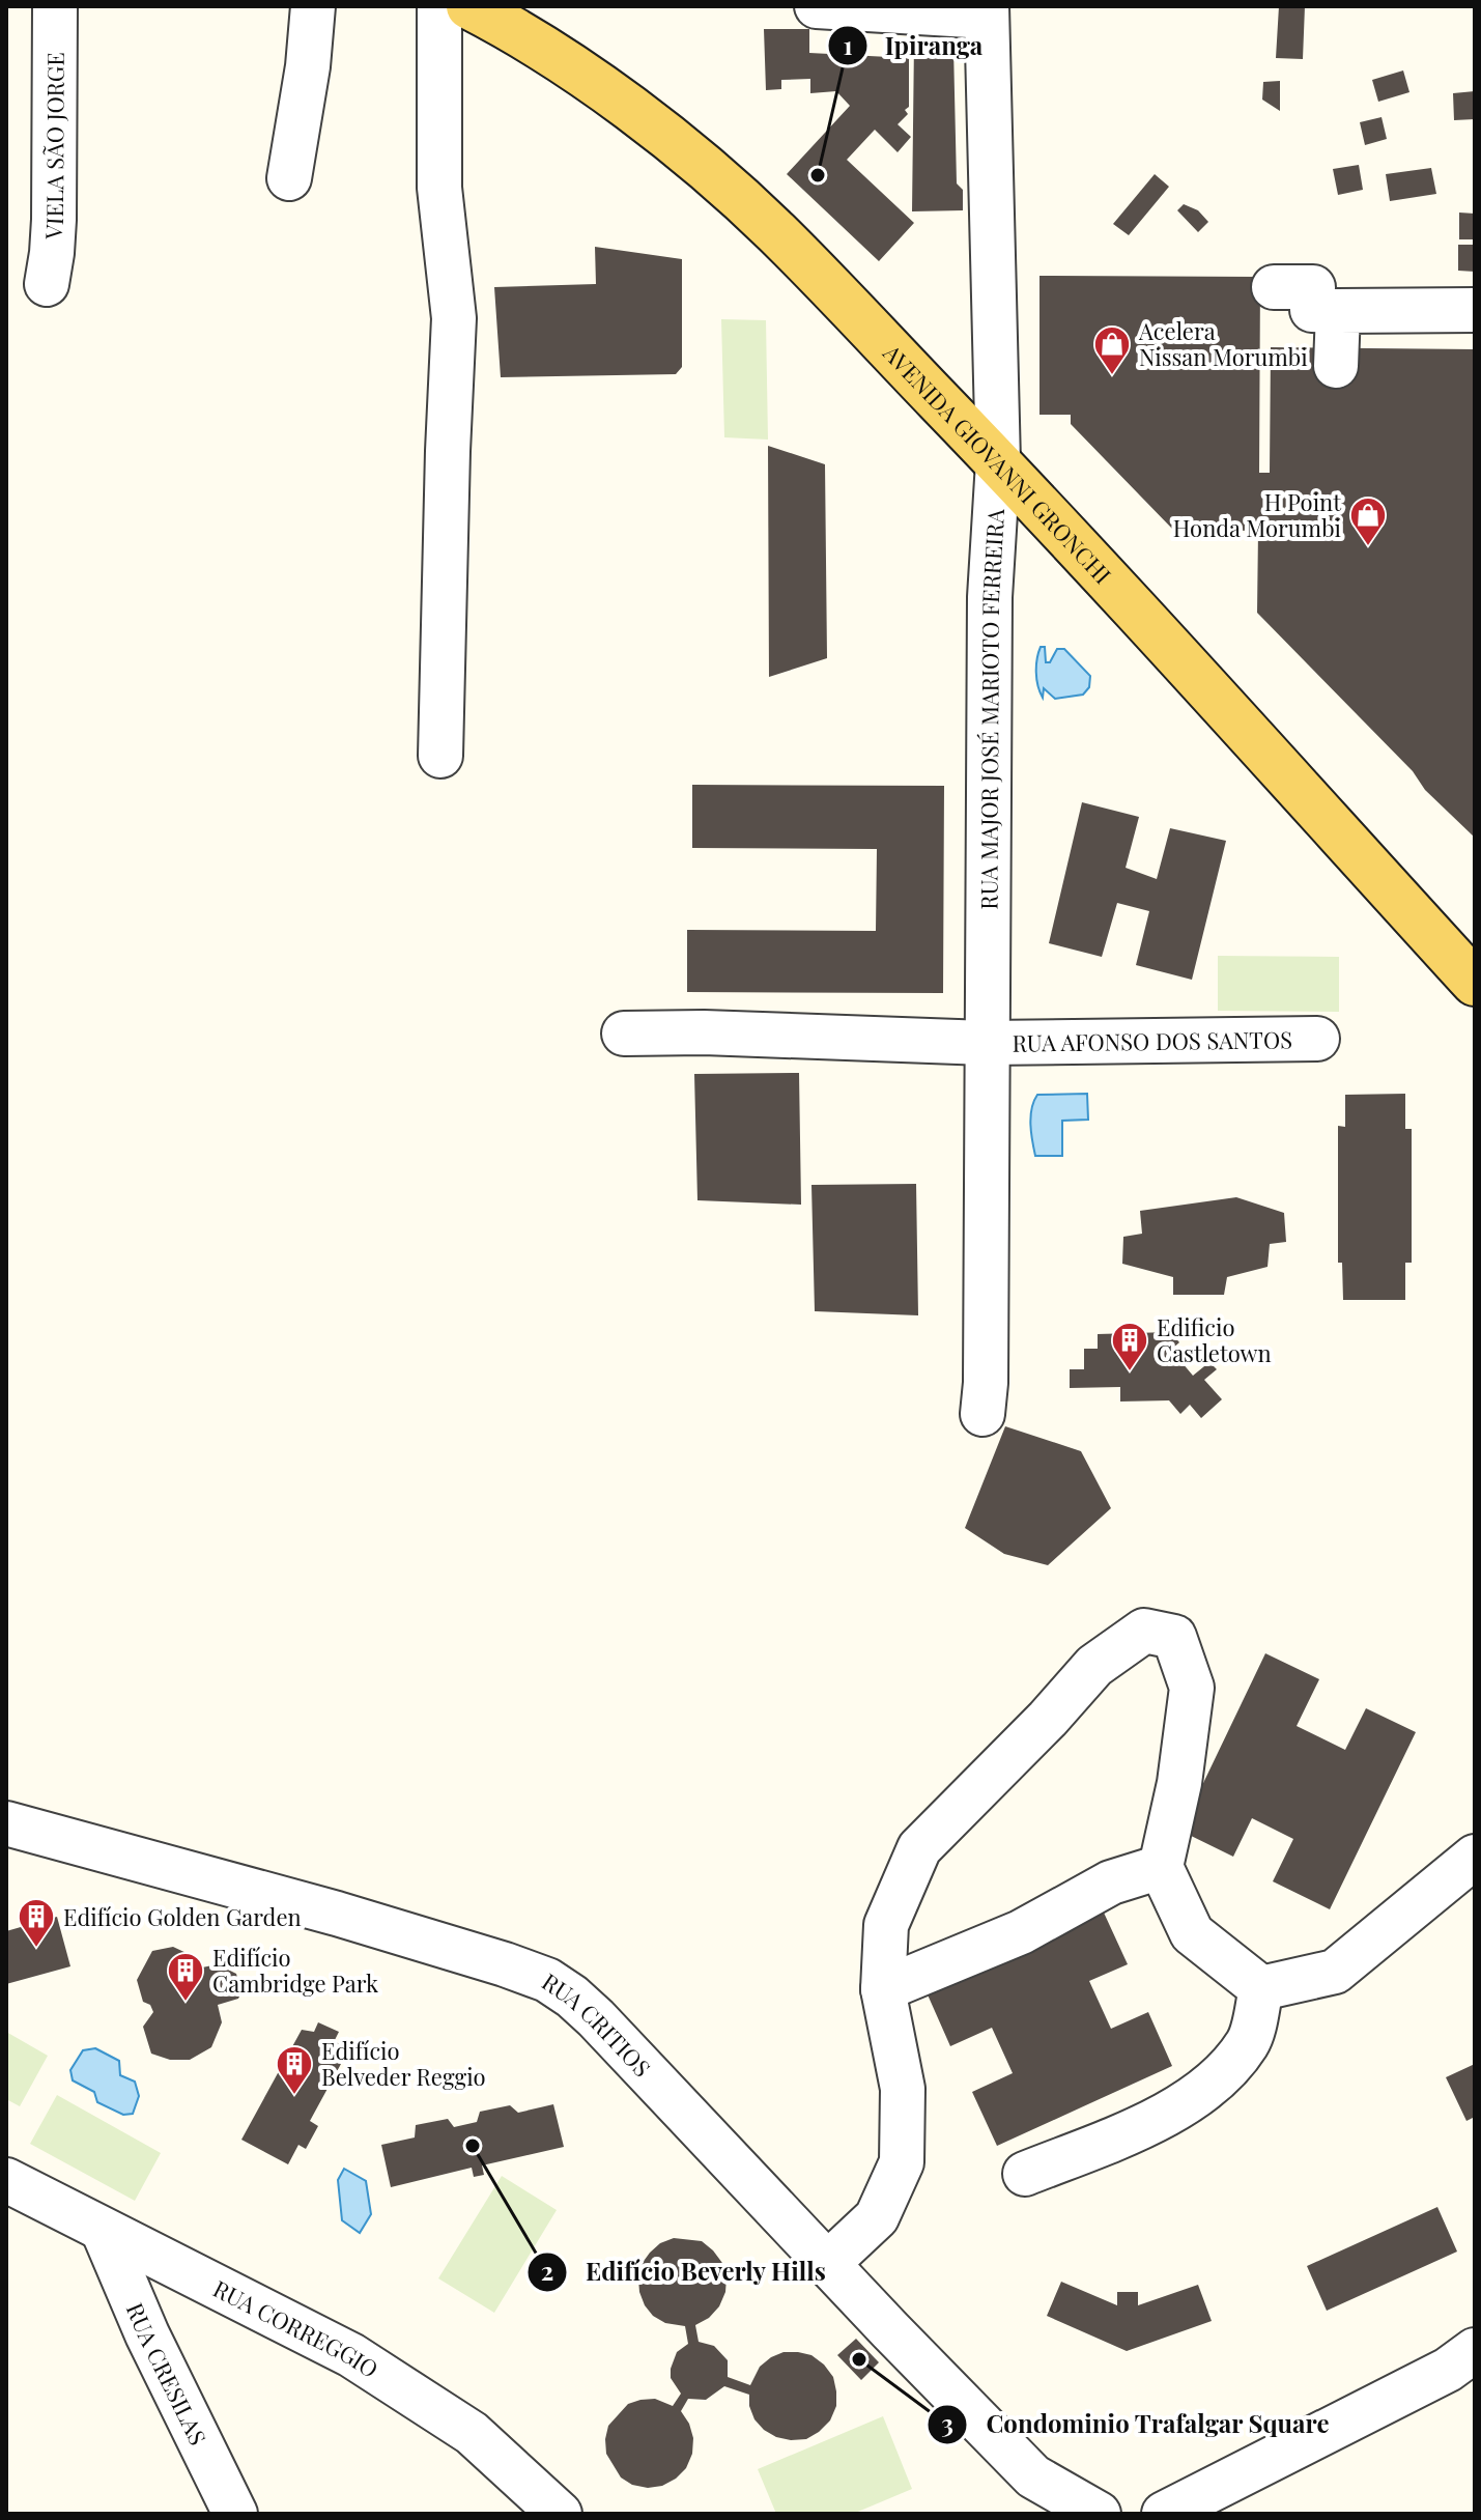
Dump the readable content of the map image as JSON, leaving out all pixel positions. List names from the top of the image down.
{
  "streets": {
    "main road": ["AVENIDA GIOVANNI GRONCHI"],
    "street": [
      "VIELA SÃO JORGE",
      "RUA MAJOR JOSÉ MARIOTO FERREIRA",
      "RUA AFONSO DOS SANTOS",
      "RUA CRITIOS",
      "RUA CORREGGIO",
      "RUA CRESILAS"
    ]
  },
  "crossings": [
    ["AVENIDA GIOVANNI GRONCHI", "RUA MAJOR JOSÉ MARIOTO FERREIRA"],
    ["RUA MAJOR JOSÉ MARIOTO FERREIRA", "RUA AFONSO DOS SANTOS"],
    ["RUA CORREGGIO", "RUA CRESILAS"]
  ],
  "places": {
    "other": ["Ipiranga", "Edifício Beverly Hills", "Condominio Trafalgar Square"],
    "shop": ["Acelera Nissan Morumbi", "H Point Honda Morumbi"],
    "building": [
      "Edificio Castletown",
      "Edifício Golden Garden",
      "Edifício Cambridge Park",
      "Edifício Belveder Reggio"
    ]
  }
}
